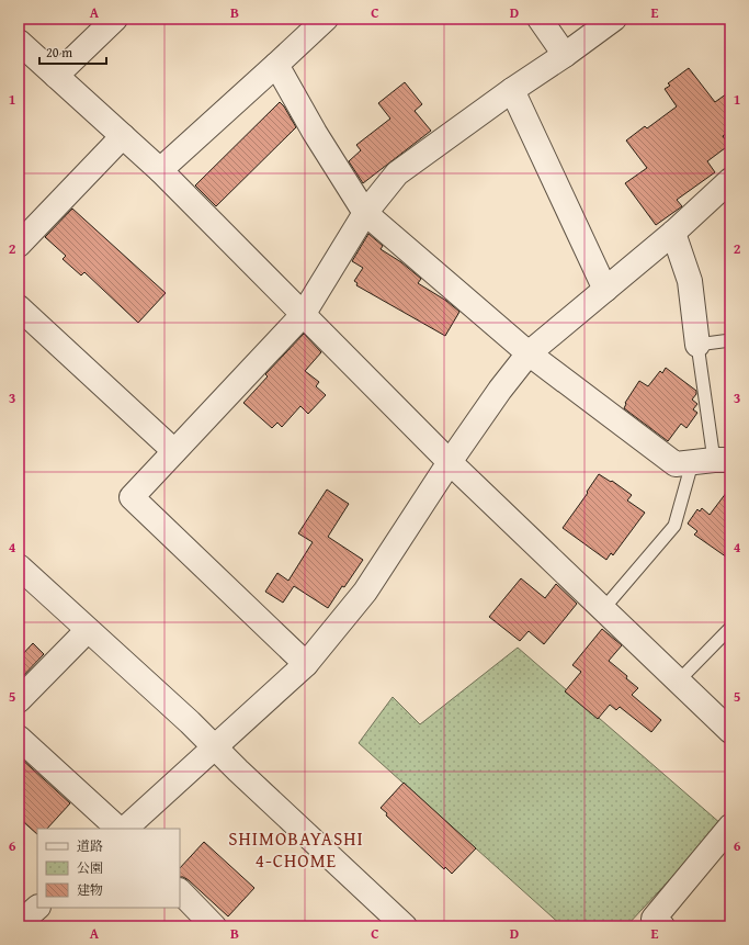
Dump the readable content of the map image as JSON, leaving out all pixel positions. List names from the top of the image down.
{
  "districts": ["SHIMOBAYASHI 4-CHOME"],
  "legend": ["道路", "公園", "建物"],
  "scale_bar": "20 m",
  "grid": {
    "columns": [
      "A",
      "B",
      "C",
      "D",
      "E"
    ],
    "rows": [
      "1",
      "2",
      "3",
      "4",
      "5",
      "6"
    ]
  }
}
